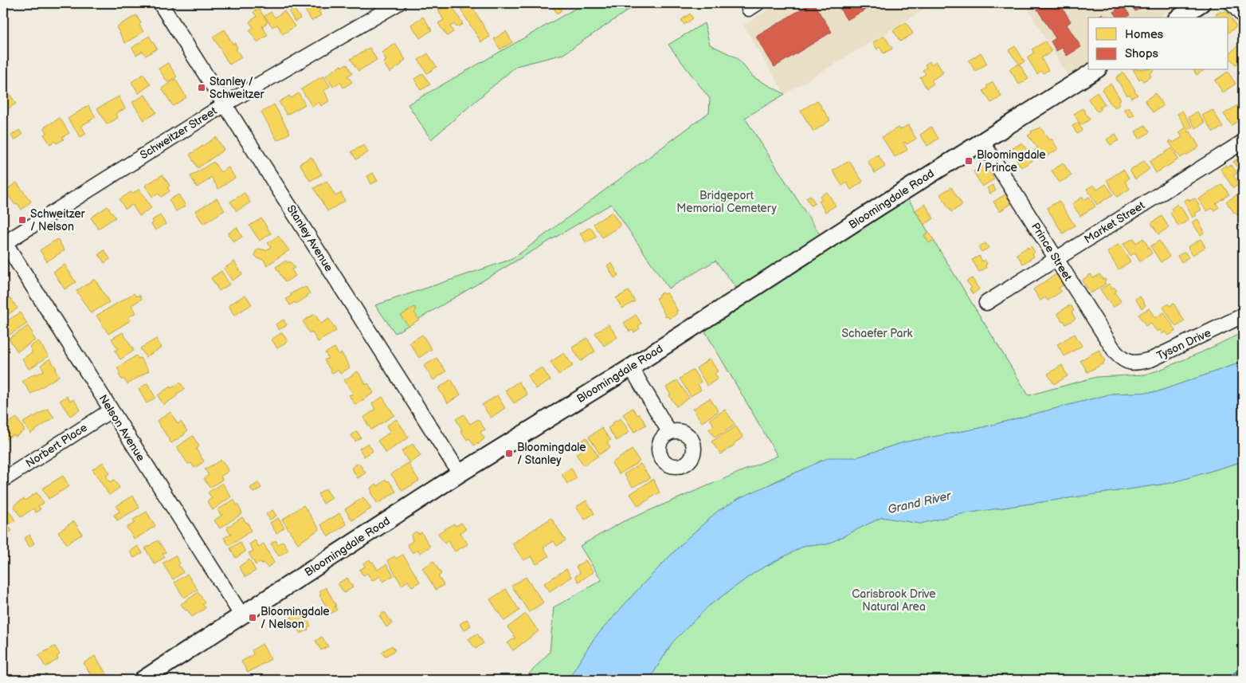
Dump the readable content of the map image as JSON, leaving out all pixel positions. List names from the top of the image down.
{
  "streets": {
    "main road": ["Bloomingdale Road"],
    "street": [
      "Schweitzer Street",
      "Market Street",
      "Stanley Avenue",
      "Prince Street",
      "Tyson Drive",
      "Nelson Avenue",
      "Norbert Place"
    ]
  },
  "crossings": [
    ["Schweitzer Street", "Stanley Avenue"],
    ["Schweitzer Street", "Nelson Avenue"],
    ["Bloomingdale Road", "Stanley Avenue"],
    ["Bloomingdale Road", "Prince Street"],
    ["Bloomingdale Road", "Nelson Avenue"],
    ["Market Street", "Prince Street"],
    ["Prince Street", "Tyson Drive"],
    ["Nelson Avenue", "Norbert Place"]
  ],
  "water": ["Grand River"],
  "parks": ["Bridgeport Memorial Cemetery", "Schaefer Park", "Carisbrook Drive Natural Area"],
  "places": {
    "transit": [
      "Stanley / Schweitzer",
      "Bloomingdale / Prince",
      "Schweitzer / Nelson",
      "Bloomingdale / Stanley",
      "Bloomingdale / Nelson"
    ]
  },
  "legend": ["Homes", "Shops"]
}
